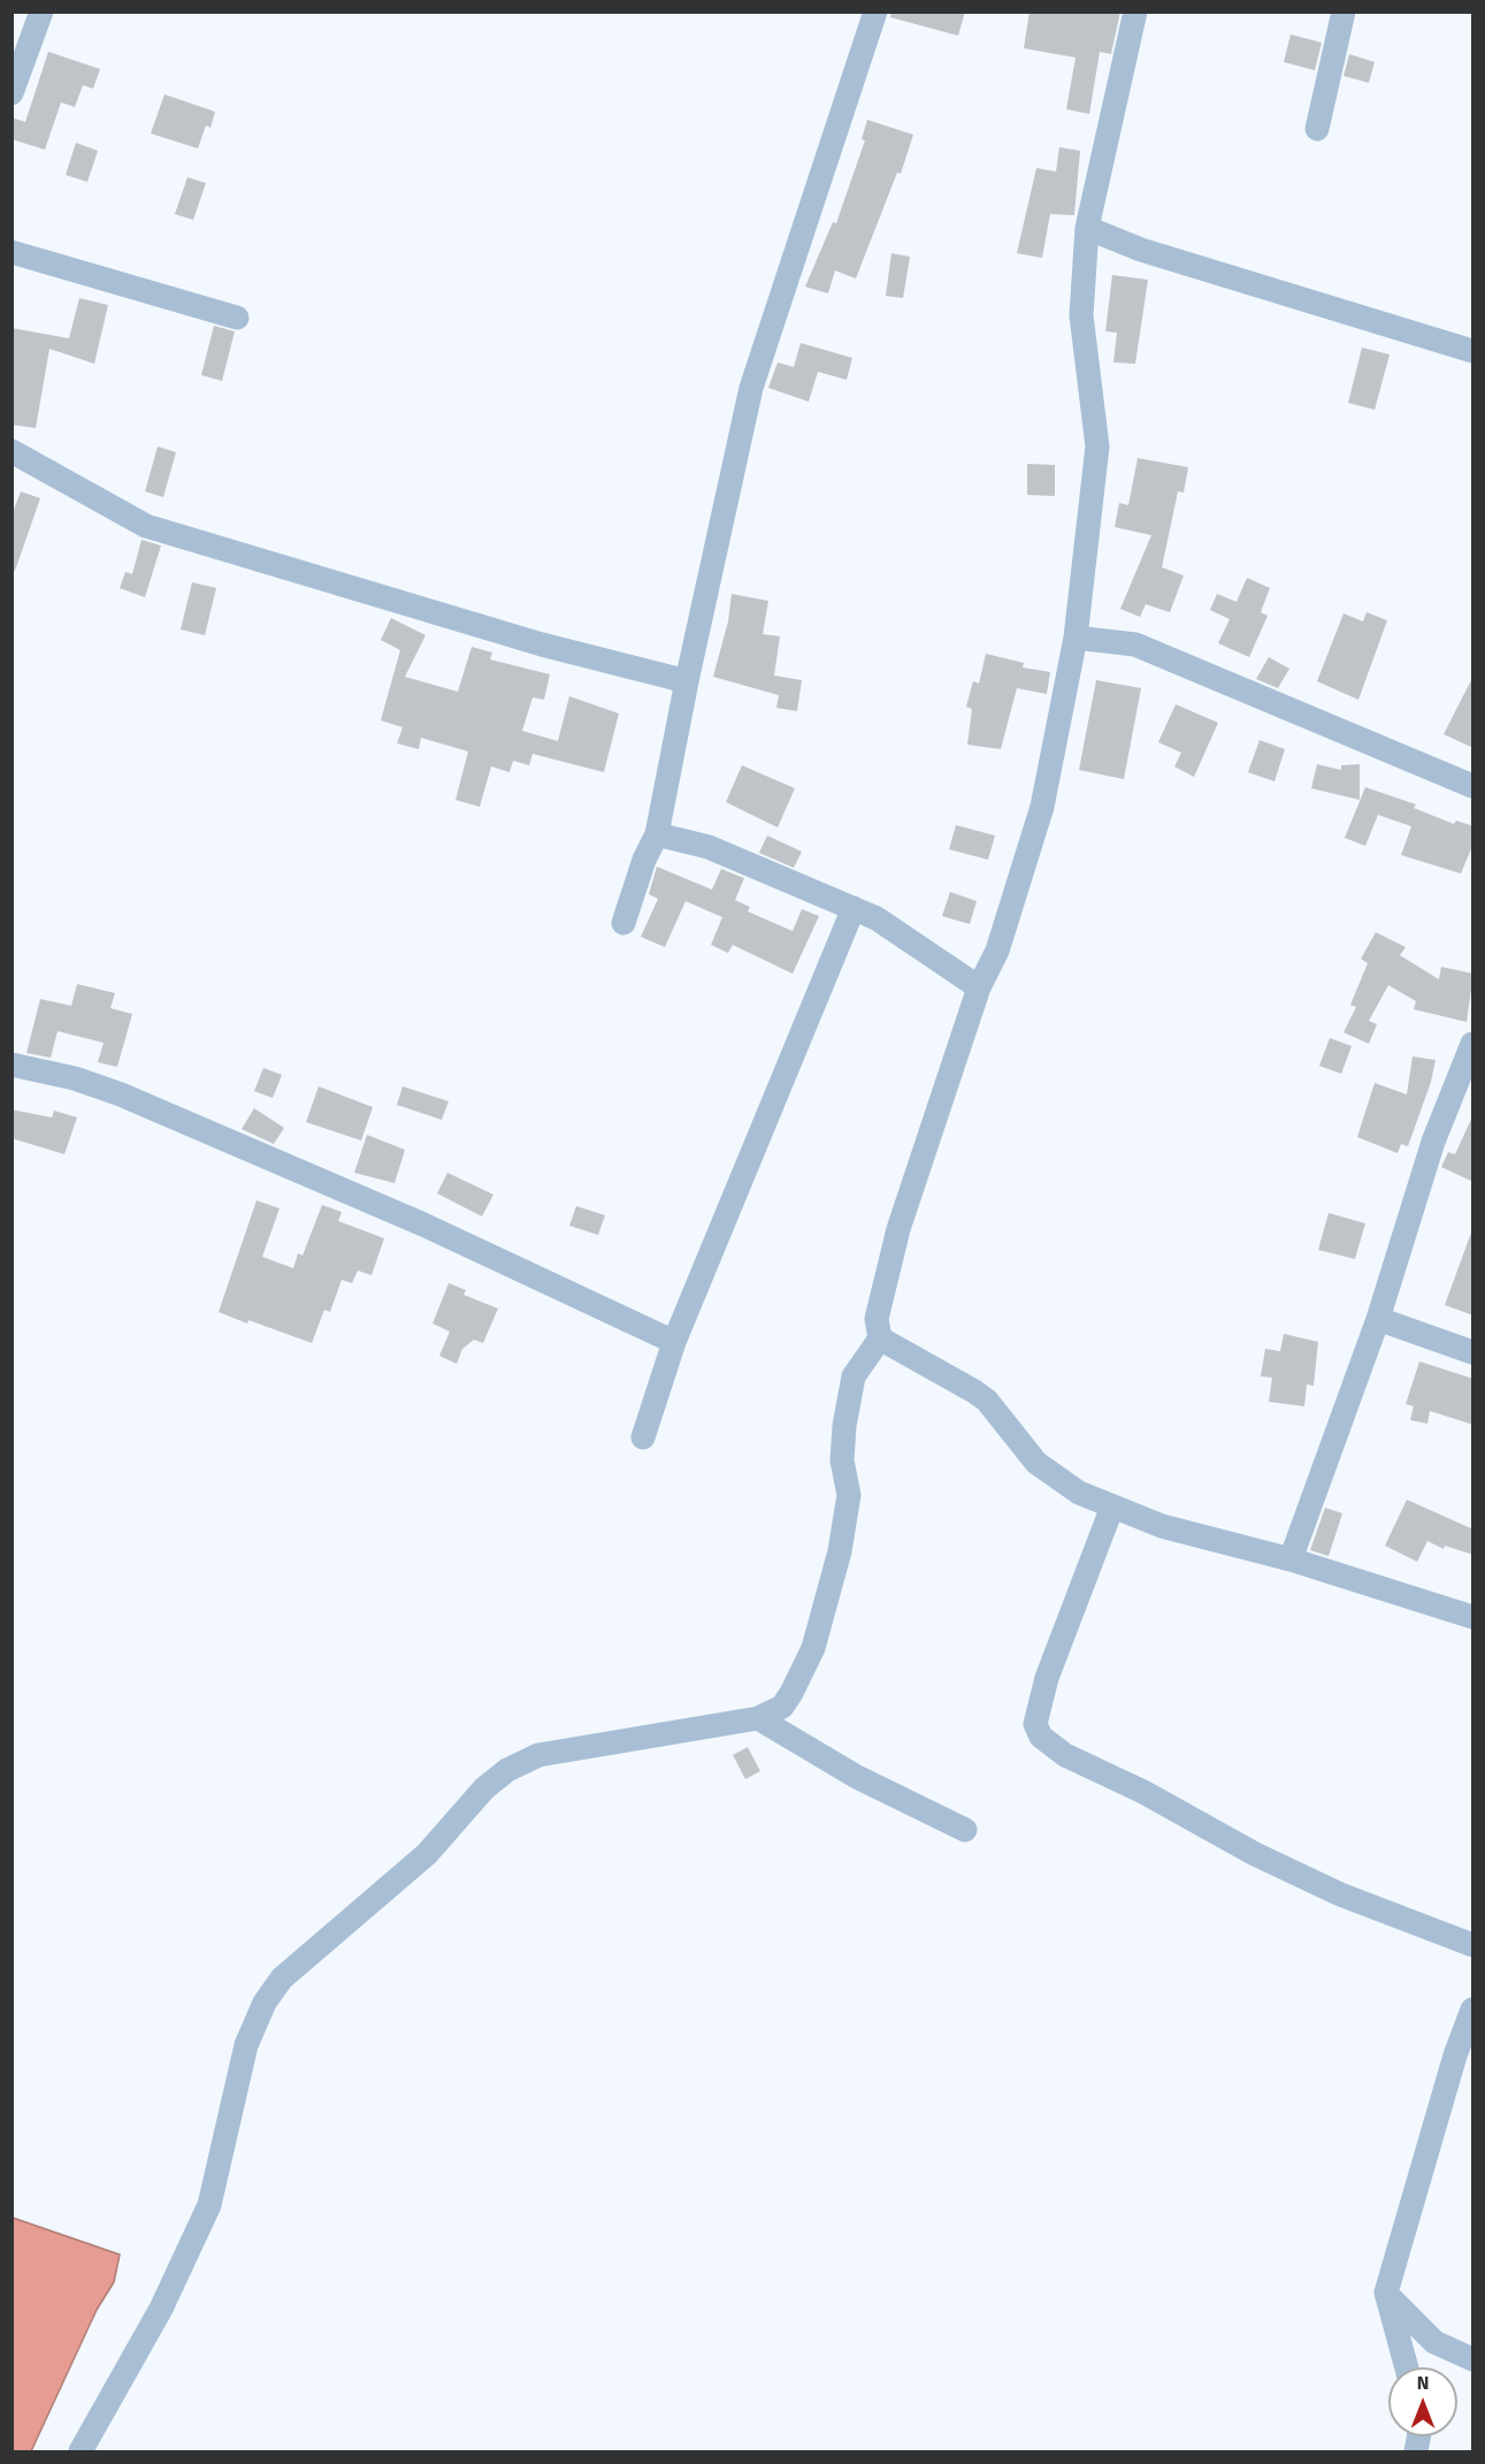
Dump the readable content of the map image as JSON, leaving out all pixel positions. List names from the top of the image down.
{
  "north": "top"
}
